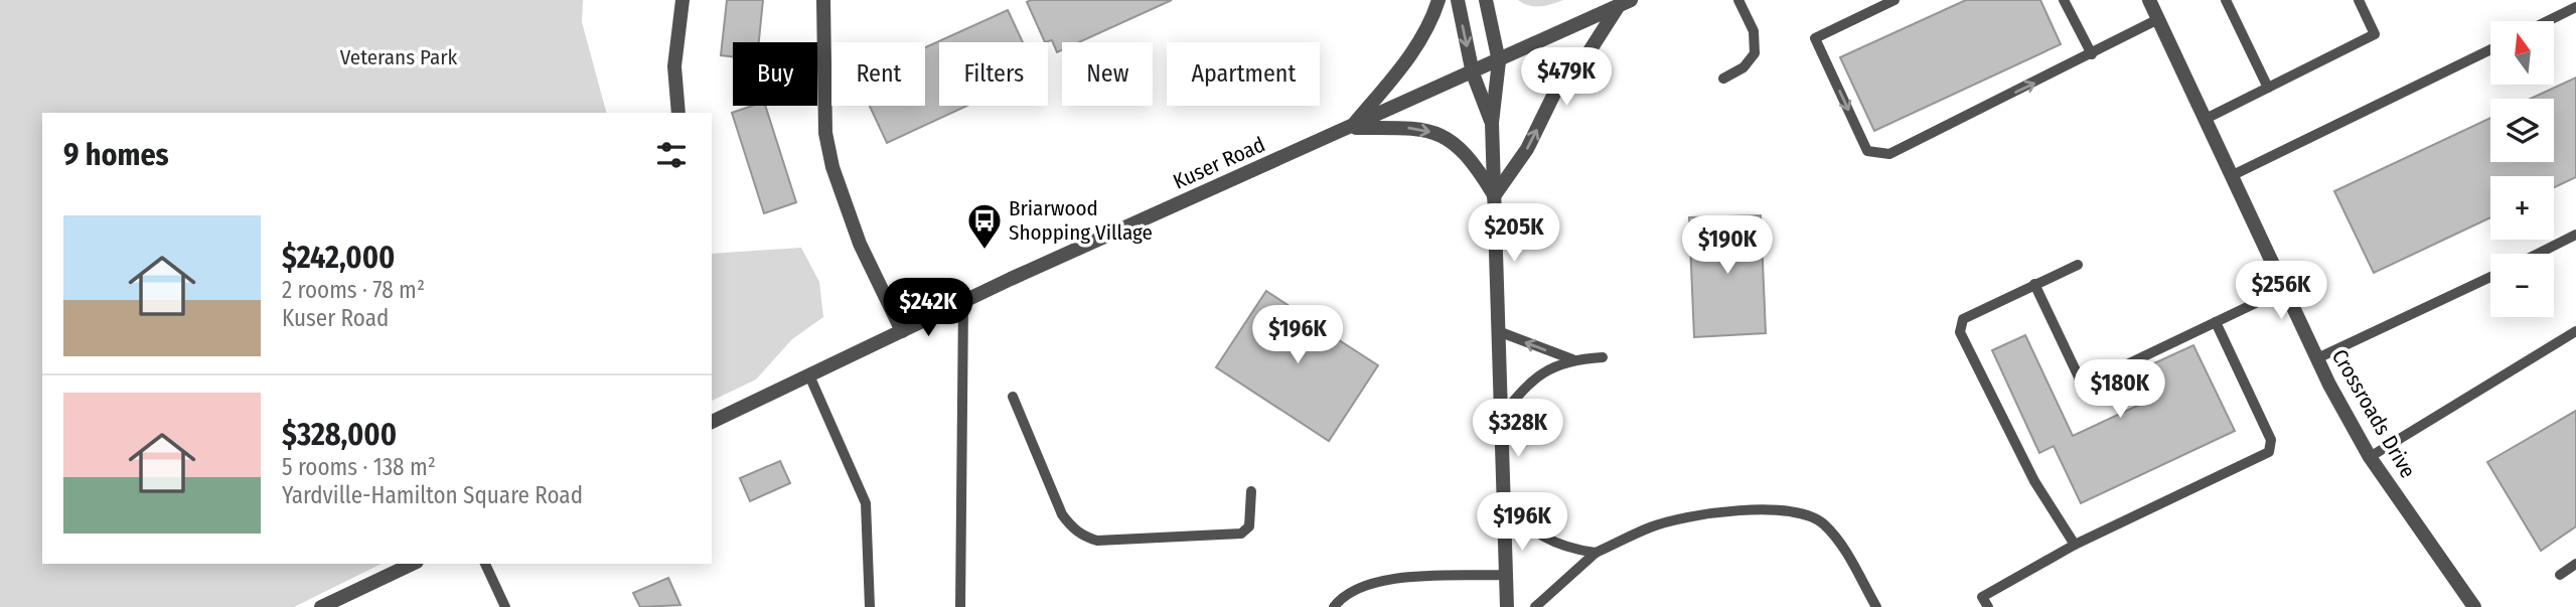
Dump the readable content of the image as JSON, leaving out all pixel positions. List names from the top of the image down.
{
  "streets": {
    "street": ["Kuser Road", "Crossroads Drive"]
  },
  "parks": ["Veterans Park"],
  "places": {
    "bus stop": ["Briarwood Shopping Village"]
  },
  "north": "top",
  "page": {
    "map_buttons": ["+", "−"],
    "chip": [
      "Buy",
      "Rent",
      "Filters",
      "New",
      "Apartment"
    ],
    "price": [
      "$479K",
      "$205K",
      "$190K",
      "$256K",
      "$242K",
      "$196K",
      "$180K",
      "$328K",
      "$196K"
    ],
    "heading": "9 homes",
    "list": [
      {
        "name": "$242,000",
        "note": "2 rooms · 78 m² · Kuser Road"
      },
      {
        "name": "$328,000",
        "note": "5 rooms · 138 m² · Yardville-Hamilton Square Road"
      }
    ]
  }
}
